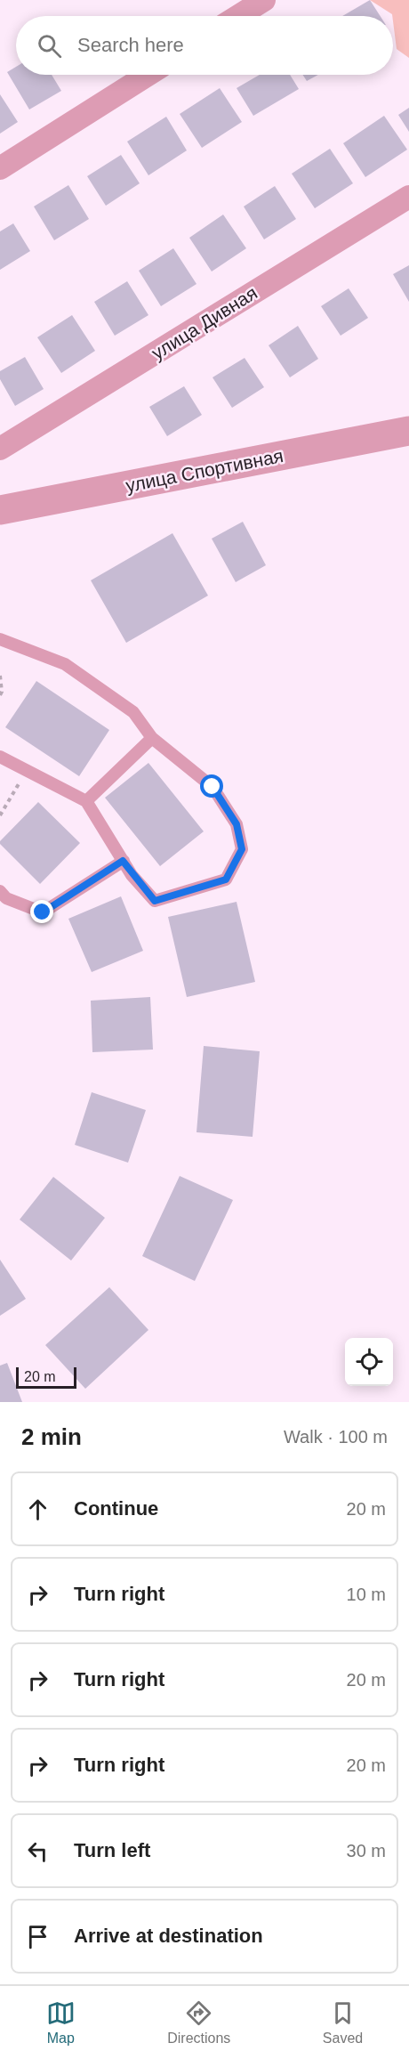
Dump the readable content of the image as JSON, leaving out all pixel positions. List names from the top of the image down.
{
  "streets": {
    "street": ["улица Дивная", "улица Спортивная"]
  },
  "scale_bar": "20 m",
  "page": {
    "search": "Search here",
    "scale": "20 m",
    "heading": ["2 min", "Walk · 100 m"],
    "list": [
      ["Continue", "20 m"],
      ["Turn right", "10 m"],
      ["Turn right", "20 m"],
      ["Turn right", "20 m"],
      ["Turn left", "30 m"],
      "Arrive at destination"
    ],
    "nav": ["Map", "Directions", "Saved"]
  }
}
